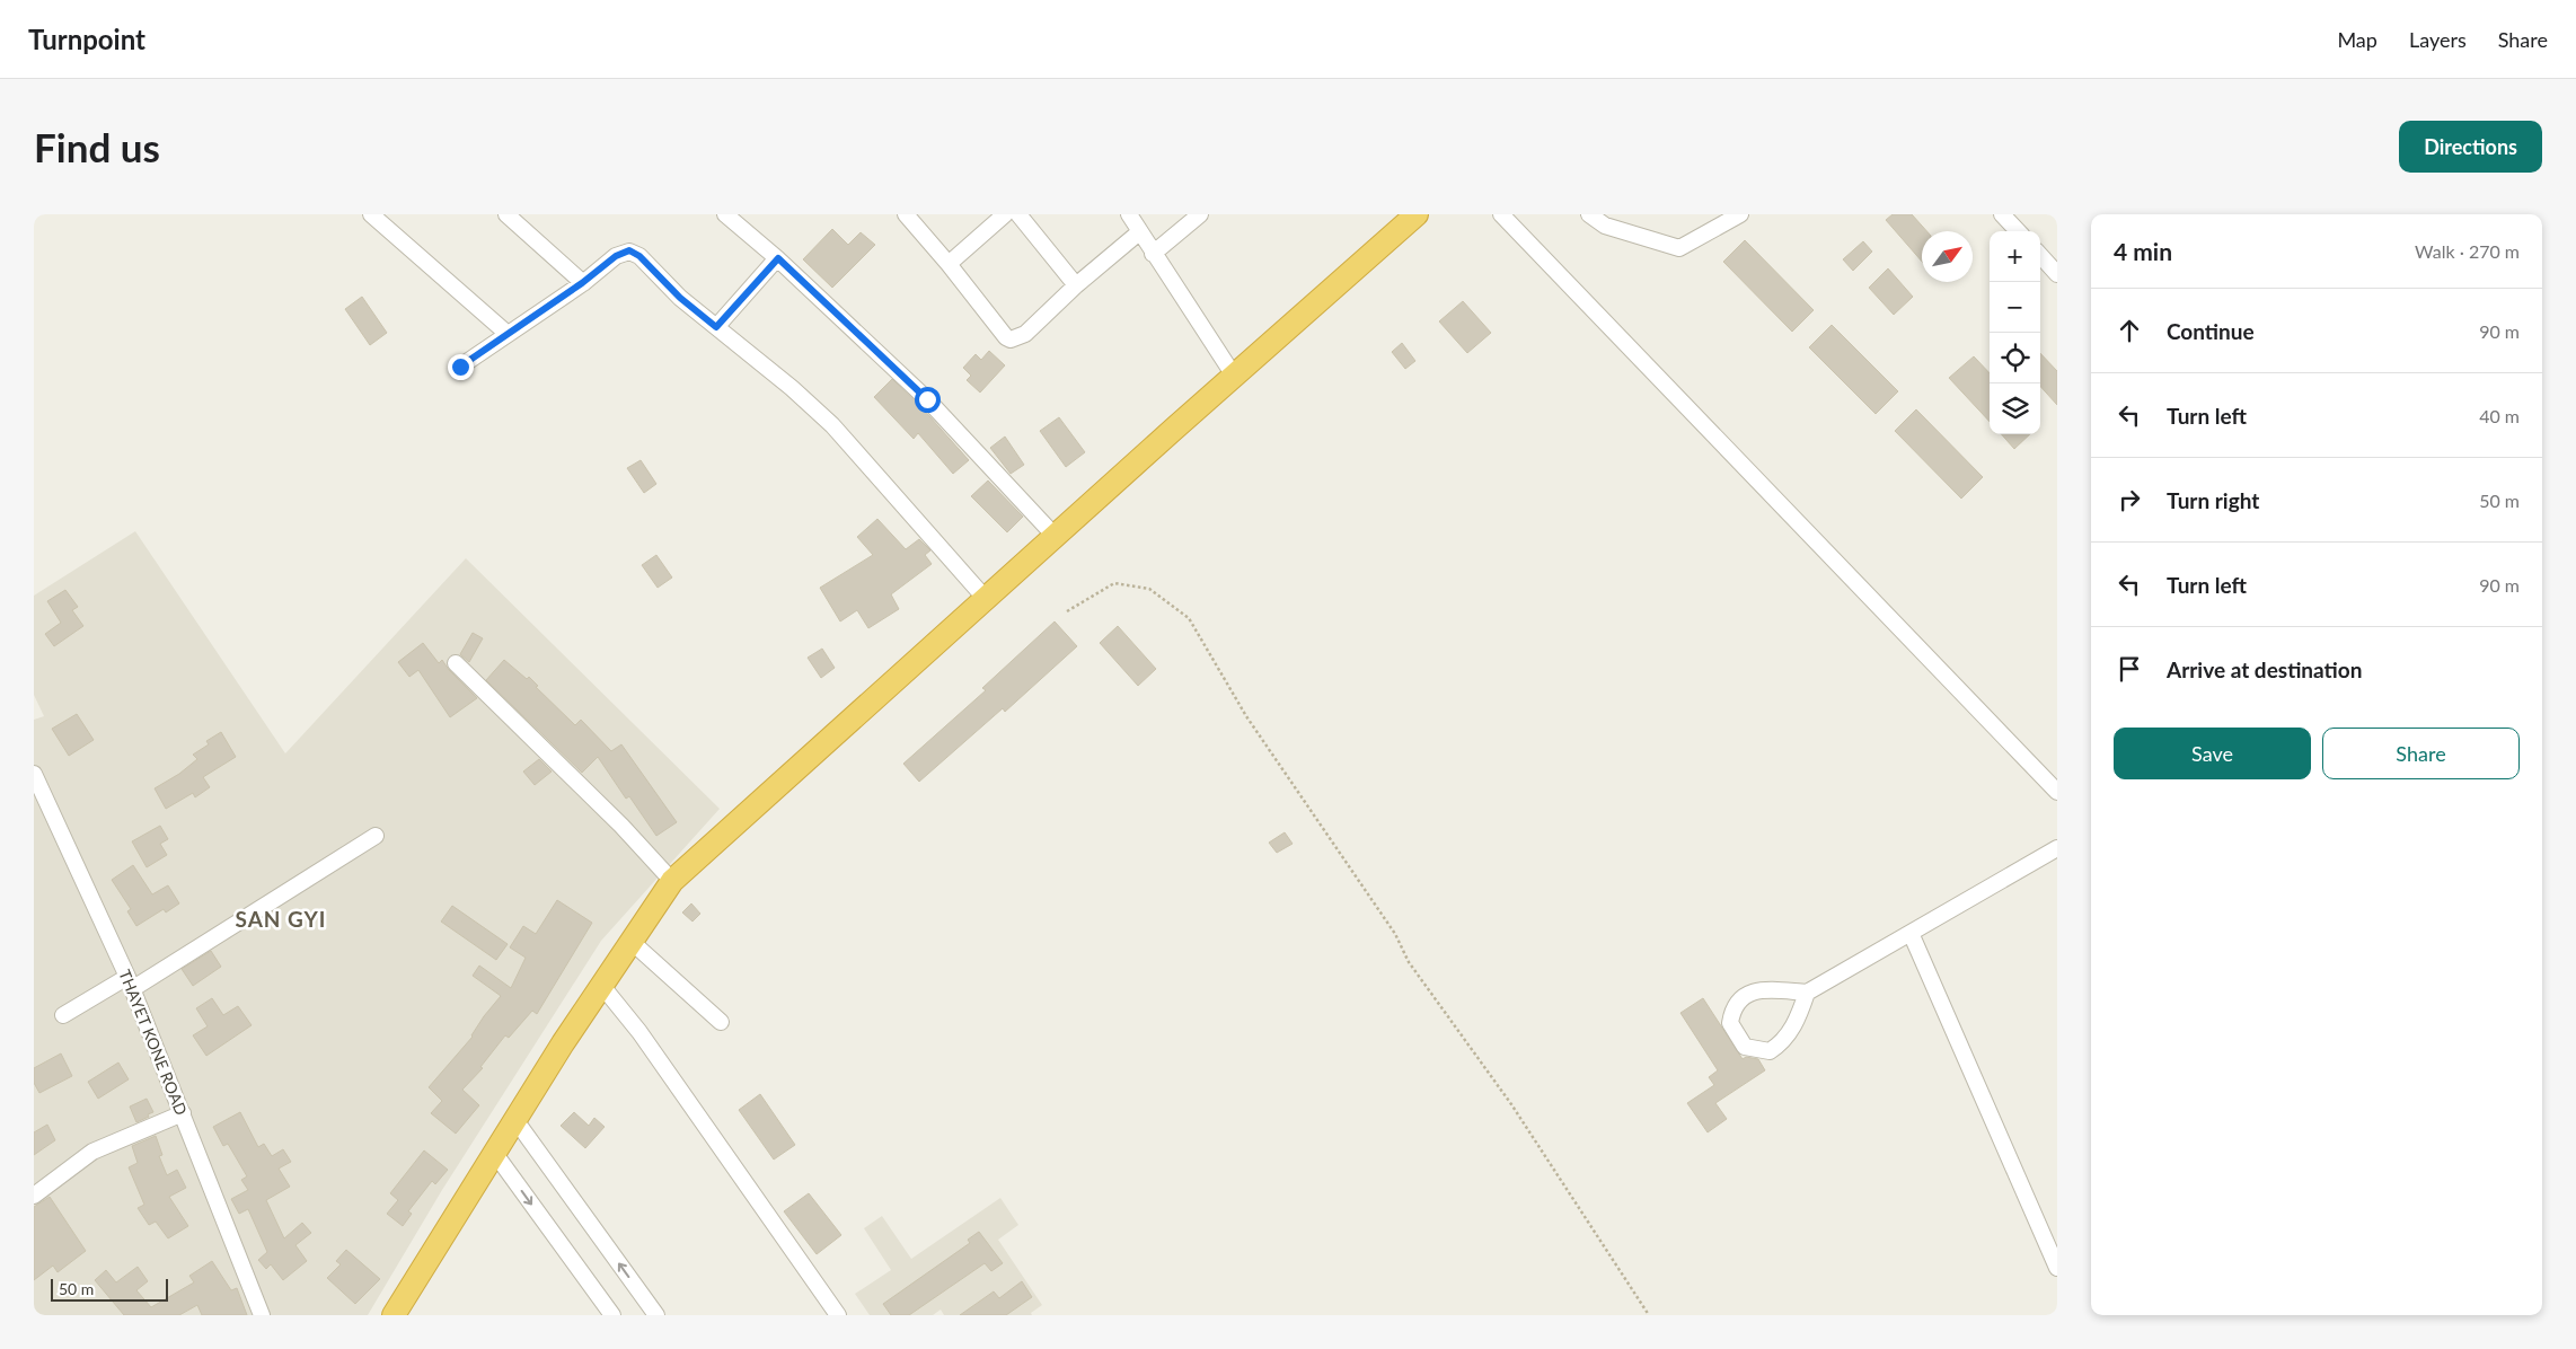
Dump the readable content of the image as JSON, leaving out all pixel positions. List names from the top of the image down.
{
  "streets": {
    "street": ["THAYET KONE ROAD"]
  },
  "districts": ["SAN GYI"],
  "scale_bar": "50 m",
  "north": "top right",
  "page": {
    "header": "Turnpoint",
    "nav": ["Map", "Layers", "Share"],
    "buttons": [
      "Directions",
      ["Save", "Share"]
    ],
    "title": "Find us",
    "heading": ["4 min", "Walk · 270 m"],
    "map_buttons": ["+", "−"],
    "list": [
      ["Continue", "90 m"],
      ["Turn left", "40 m"],
      ["Turn right", "50 m"],
      ["Turn left", "90 m"],
      "Arrive at destination"
    ],
    "scale": "50 m"
  }
}
